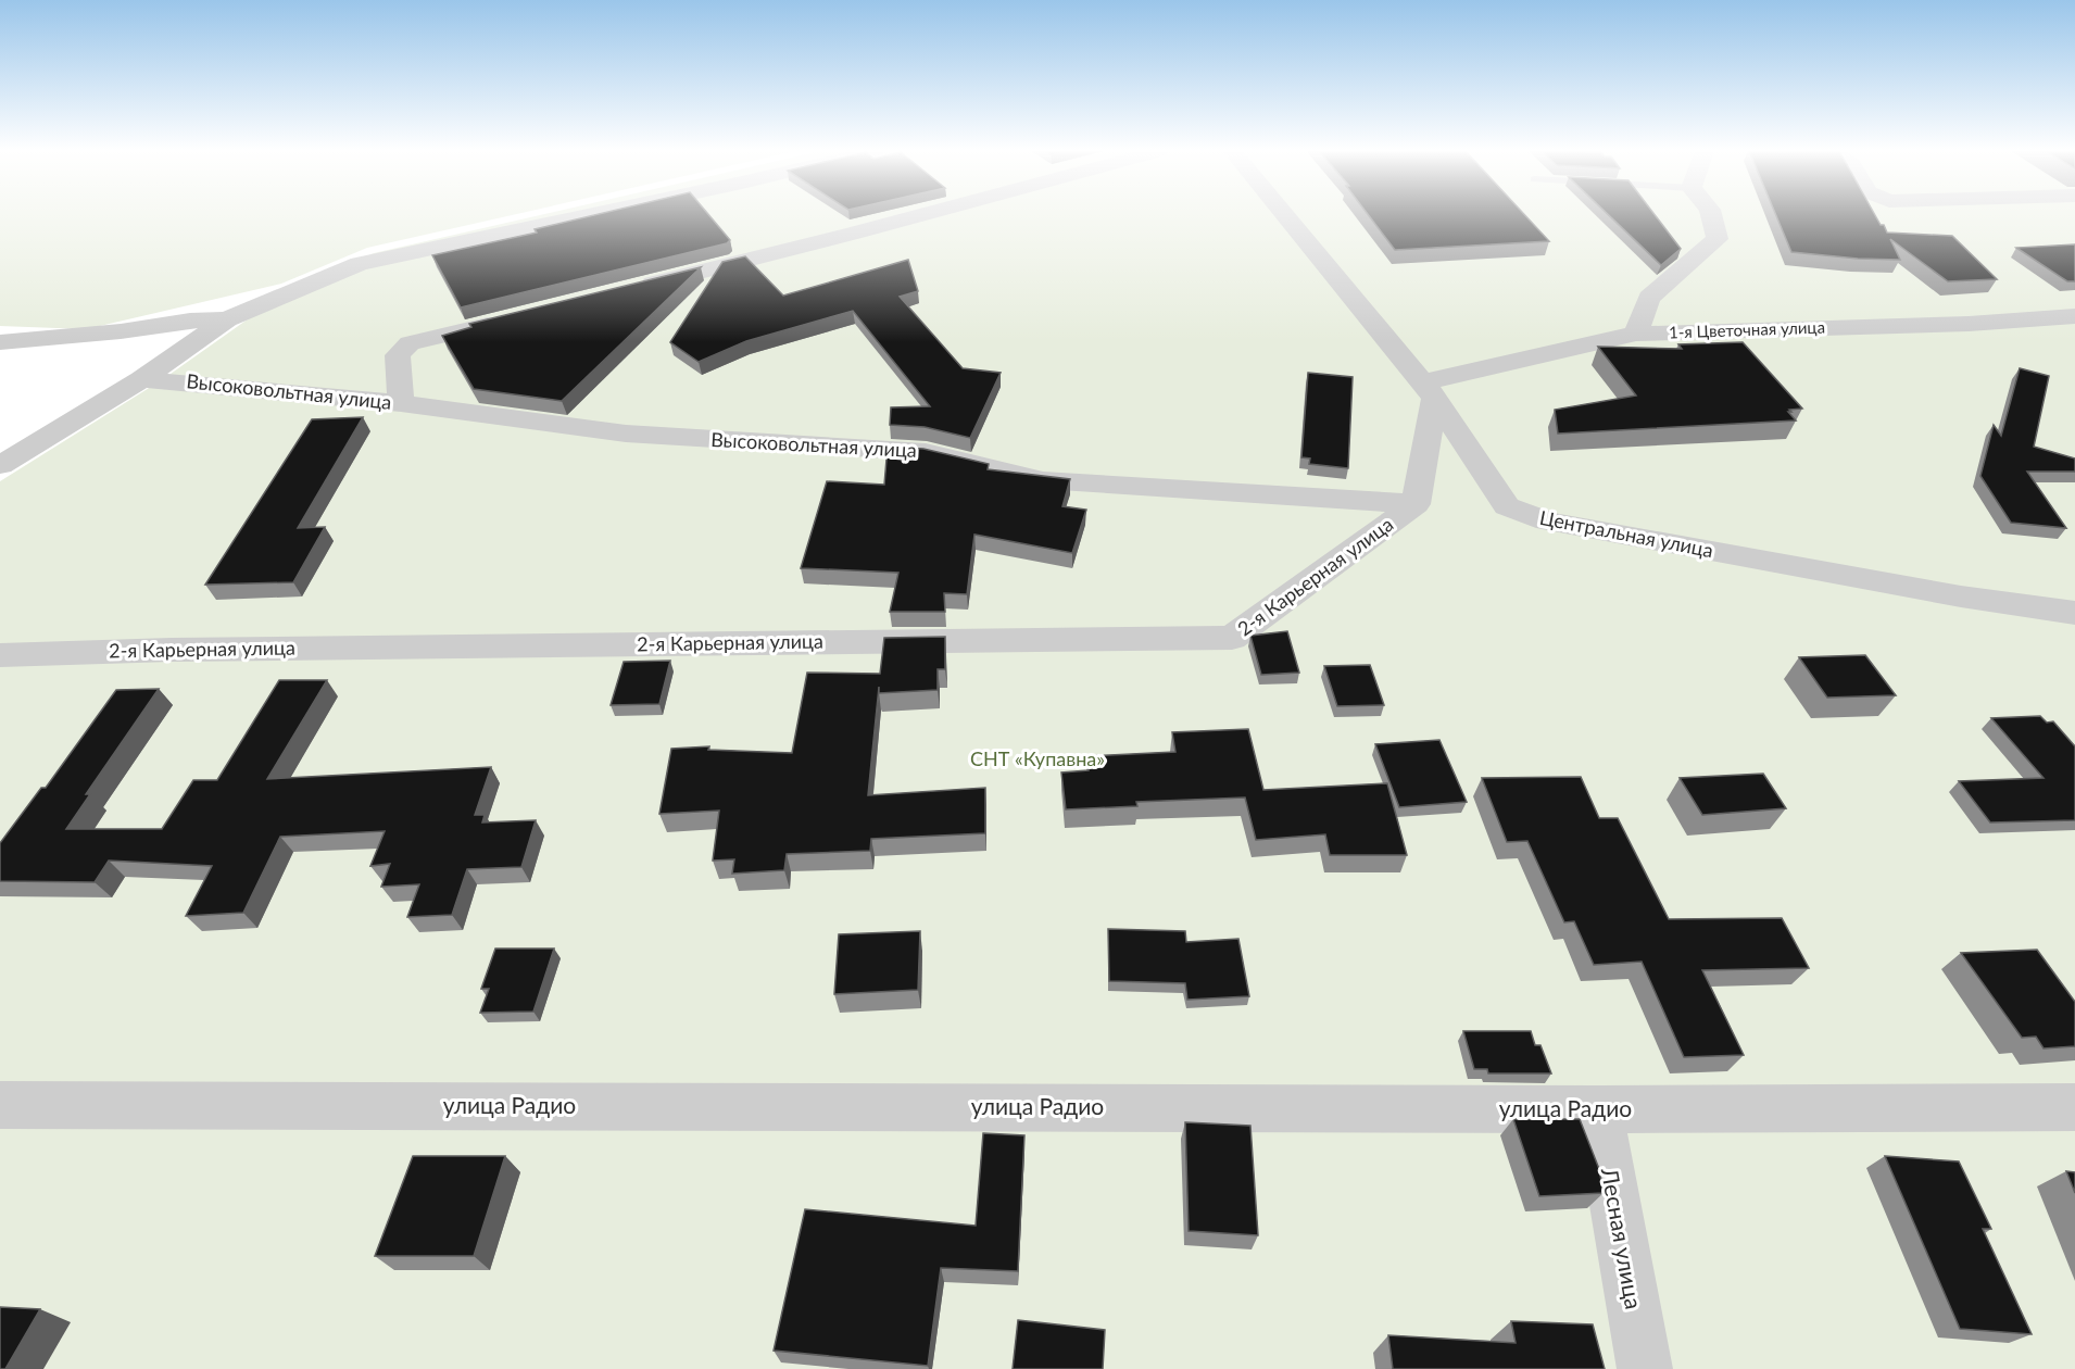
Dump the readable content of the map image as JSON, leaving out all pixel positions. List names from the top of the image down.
{
  "streets": {
    "street": [
      "1-я Цветочная улица",
      "Высоковольтная улица",
      "Центральная улица",
      "2-я Карьерная улица",
      "улица Радио",
      "Лесная улица"
    ]
  },
  "crossings": [
    ["1-я Цветочная улица", "Центральная улица"],
    ["Высоковольтная улица", "2-я Карьерная улица"],
    ["улица Радио", "Лесная улица"]
  ],
  "parks": ["СНТ «Купавна»"]
}
